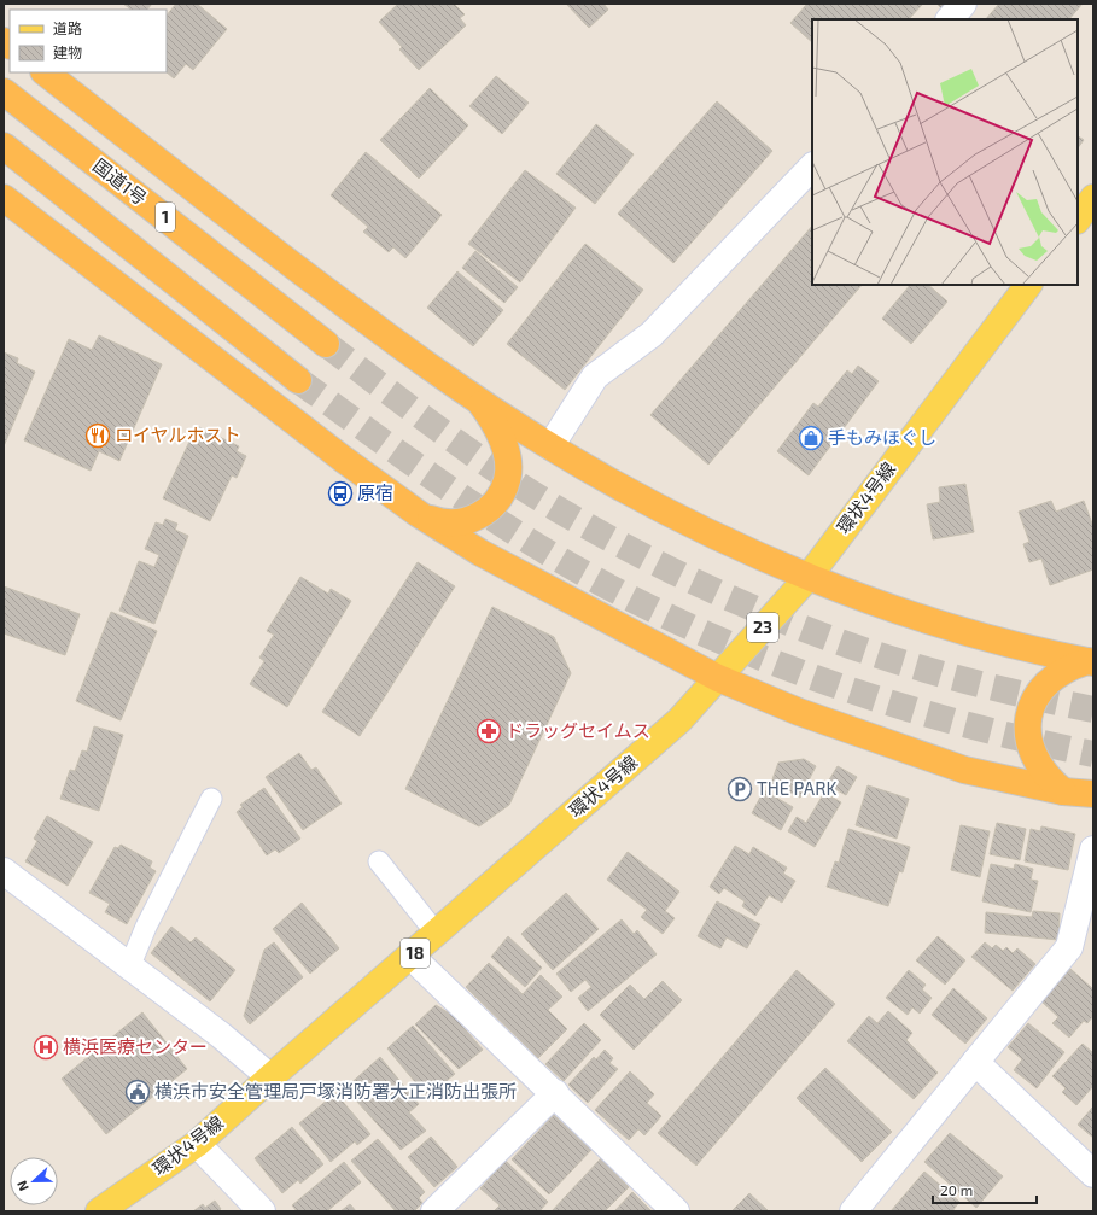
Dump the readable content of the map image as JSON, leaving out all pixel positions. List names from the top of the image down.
{
  "streets": {
    "highway": ["国道1号", "1"],
    "main road": ["環状4号線", "23", "18"]
  },
  "places": {
    "restaurant": ["ロイヤルホスト"],
    "shop": ["手もみほぐし"],
    "bus stop": ["原宿"],
    "pharmacy": ["ドラッグセイムス"],
    "parking": ["THE PARK"],
    "hospital": ["横浜医療センター"],
    "public building": ["横浜市安全管理局戸塚消防署大正消防出張所"]
  },
  "legend": ["道路", "建物"],
  "scale_bar": "20 m",
  "north": "left"
}
